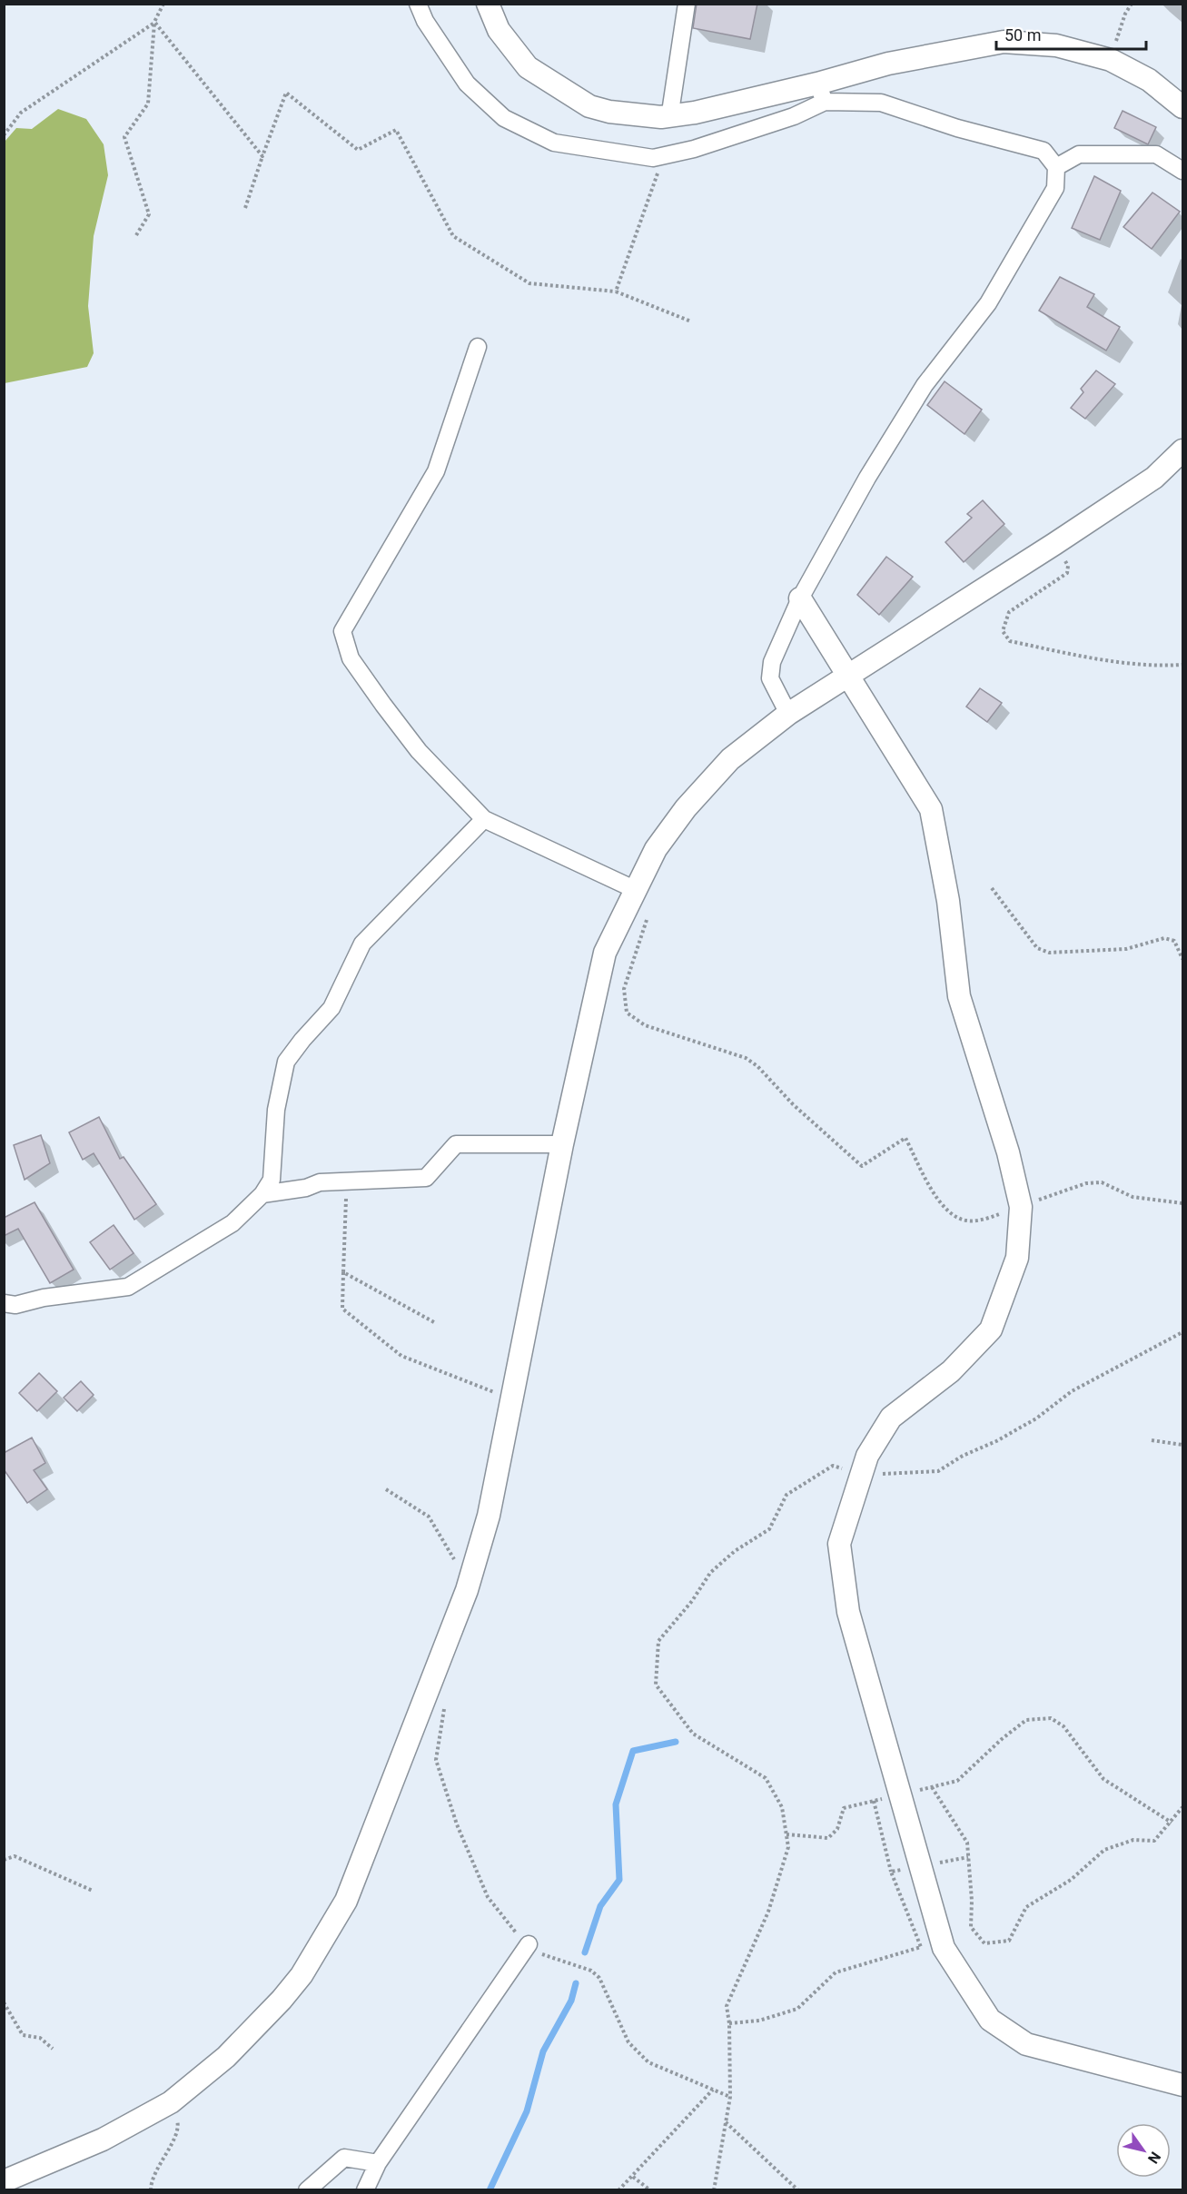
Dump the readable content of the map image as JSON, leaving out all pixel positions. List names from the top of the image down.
{
  "scale_bar": "50 m",
  "north": "bottom right"
}
